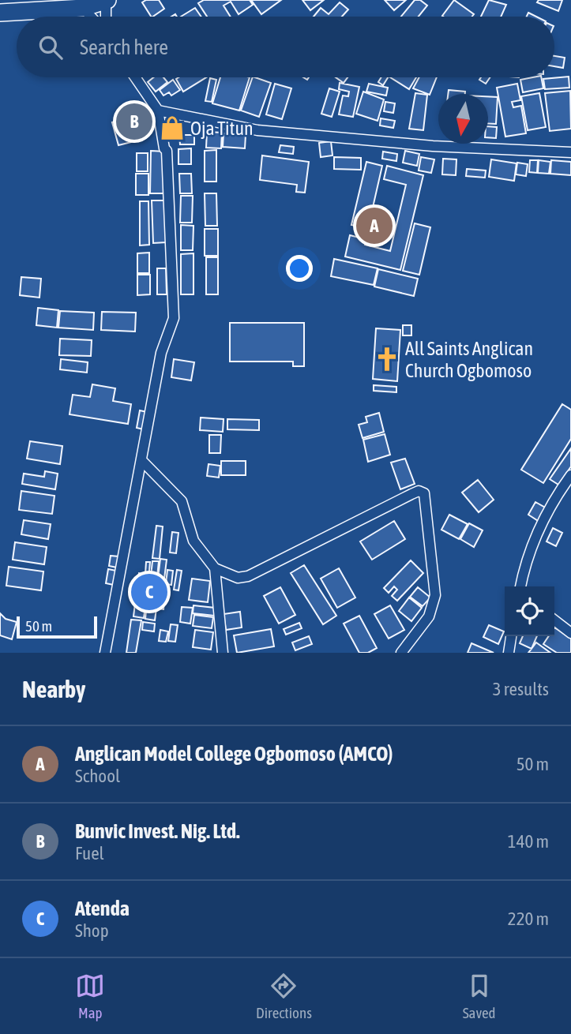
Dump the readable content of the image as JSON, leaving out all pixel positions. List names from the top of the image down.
{
  "places": {
    "shop": ["Oja Titun"],
    "church": ["All Saints Anglican Church Ogbomoso"]
  },
  "scale_bar": "50 m",
  "north": "bottom",
  "page": {
    "search": "Search here",
    "pins": ["B", "A", "C"],
    "scale": "50 m",
    "heading": ["Nearby", "3 results"],
    "list": [
      {
        "mark": "A",
        "name": "Anglican Model College Ogbomoso (AMCO)",
        "note": "School",
        "value": "50 m"
      },
      {
        "mark": "B",
        "name": "Bunvic Invest. Nig. Ltd.",
        "note": "Fuel",
        "value": "140 m"
      },
      {
        "mark": "C",
        "name": "Atenda",
        "note": "Shop",
        "value": "220 m"
      }
    ],
    "nav": ["Map", "Directions", "Saved"]
  }
}
